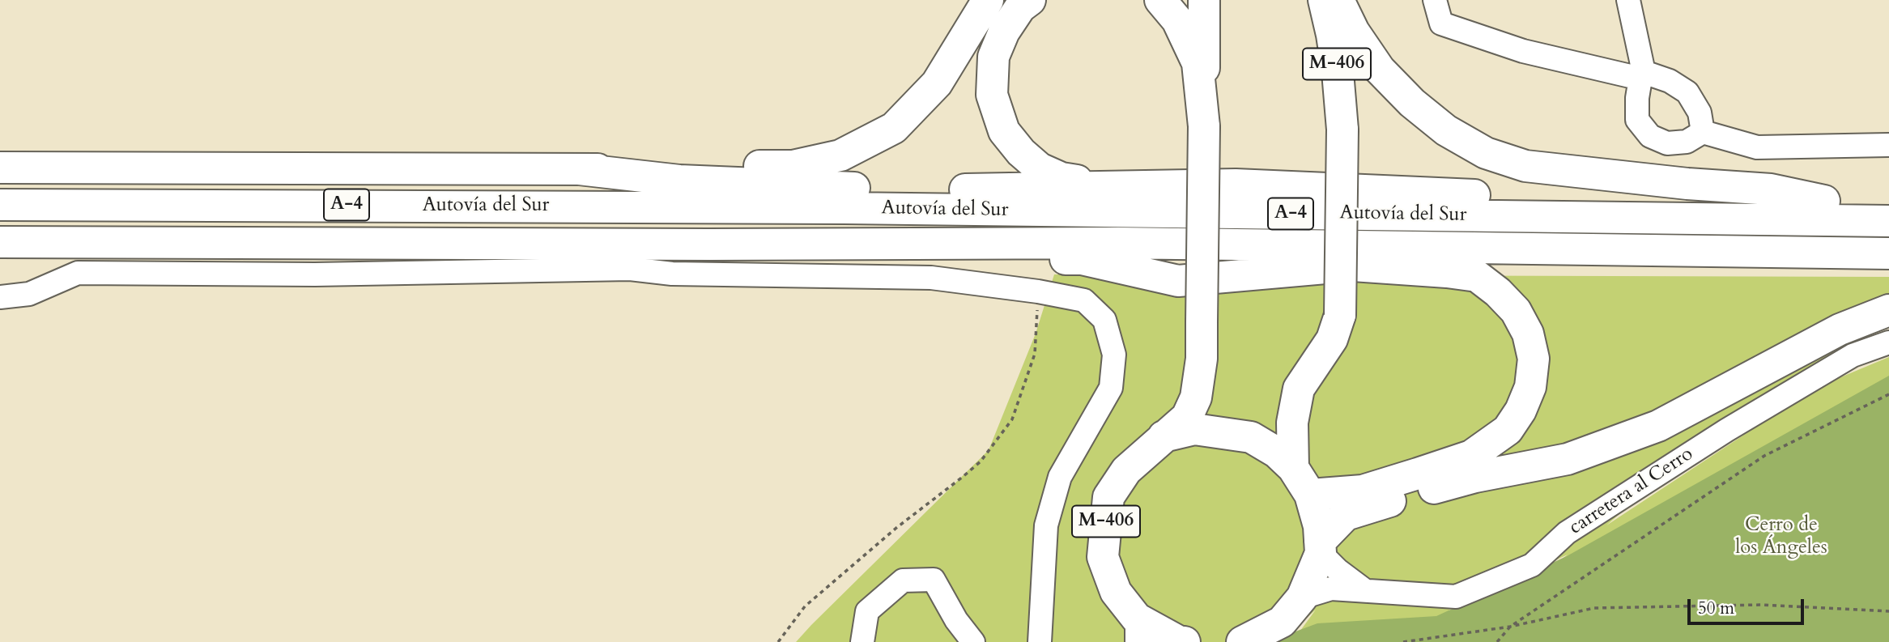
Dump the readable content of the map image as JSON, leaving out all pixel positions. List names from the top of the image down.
{
  "streets": {
    "highway": ["M-406", "A-4", "Autovía del Sur"],
    "street": ["carretera al Cerro"]
  },
  "parks": ["Cerro de los Ángeles"],
  "scale_bar": "50 m"
}
